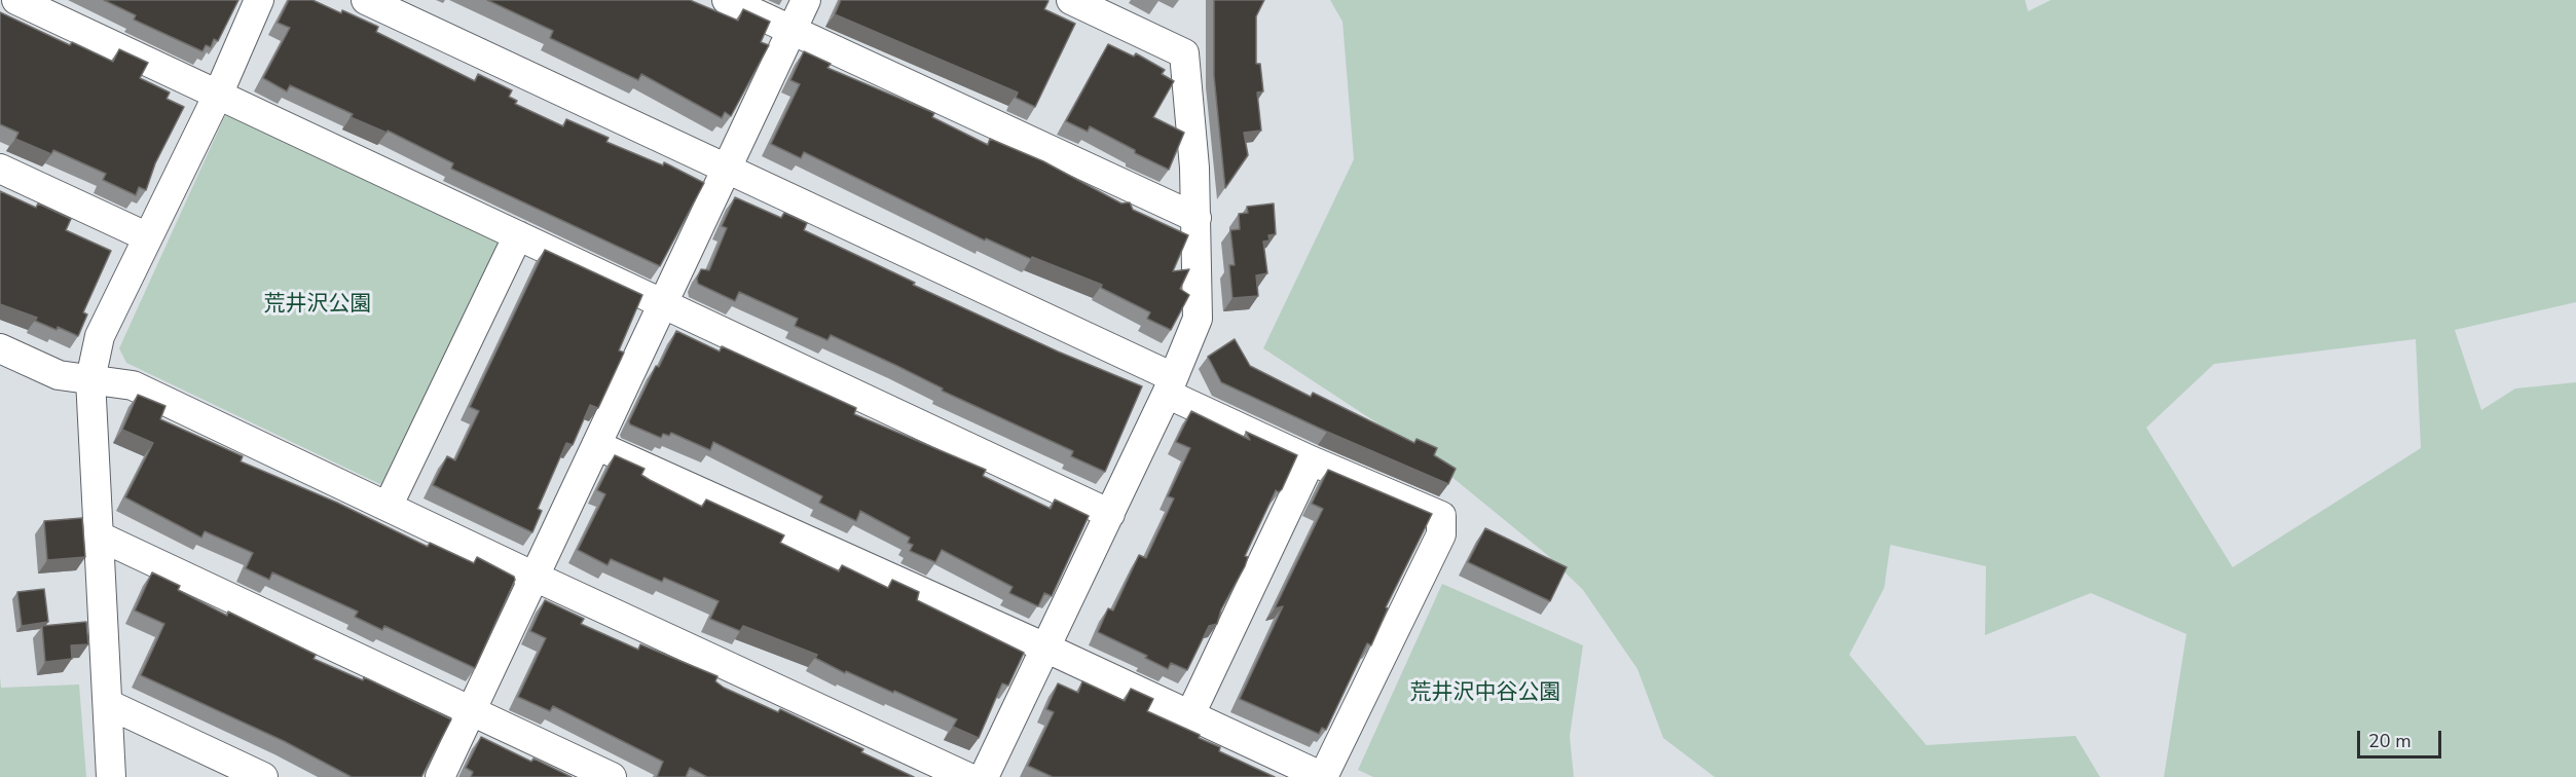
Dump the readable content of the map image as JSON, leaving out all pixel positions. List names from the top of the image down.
{
  "parks": ["荒井沢公園", "荒井沢中谷公園"],
  "scale_bar": "20 m"
}
